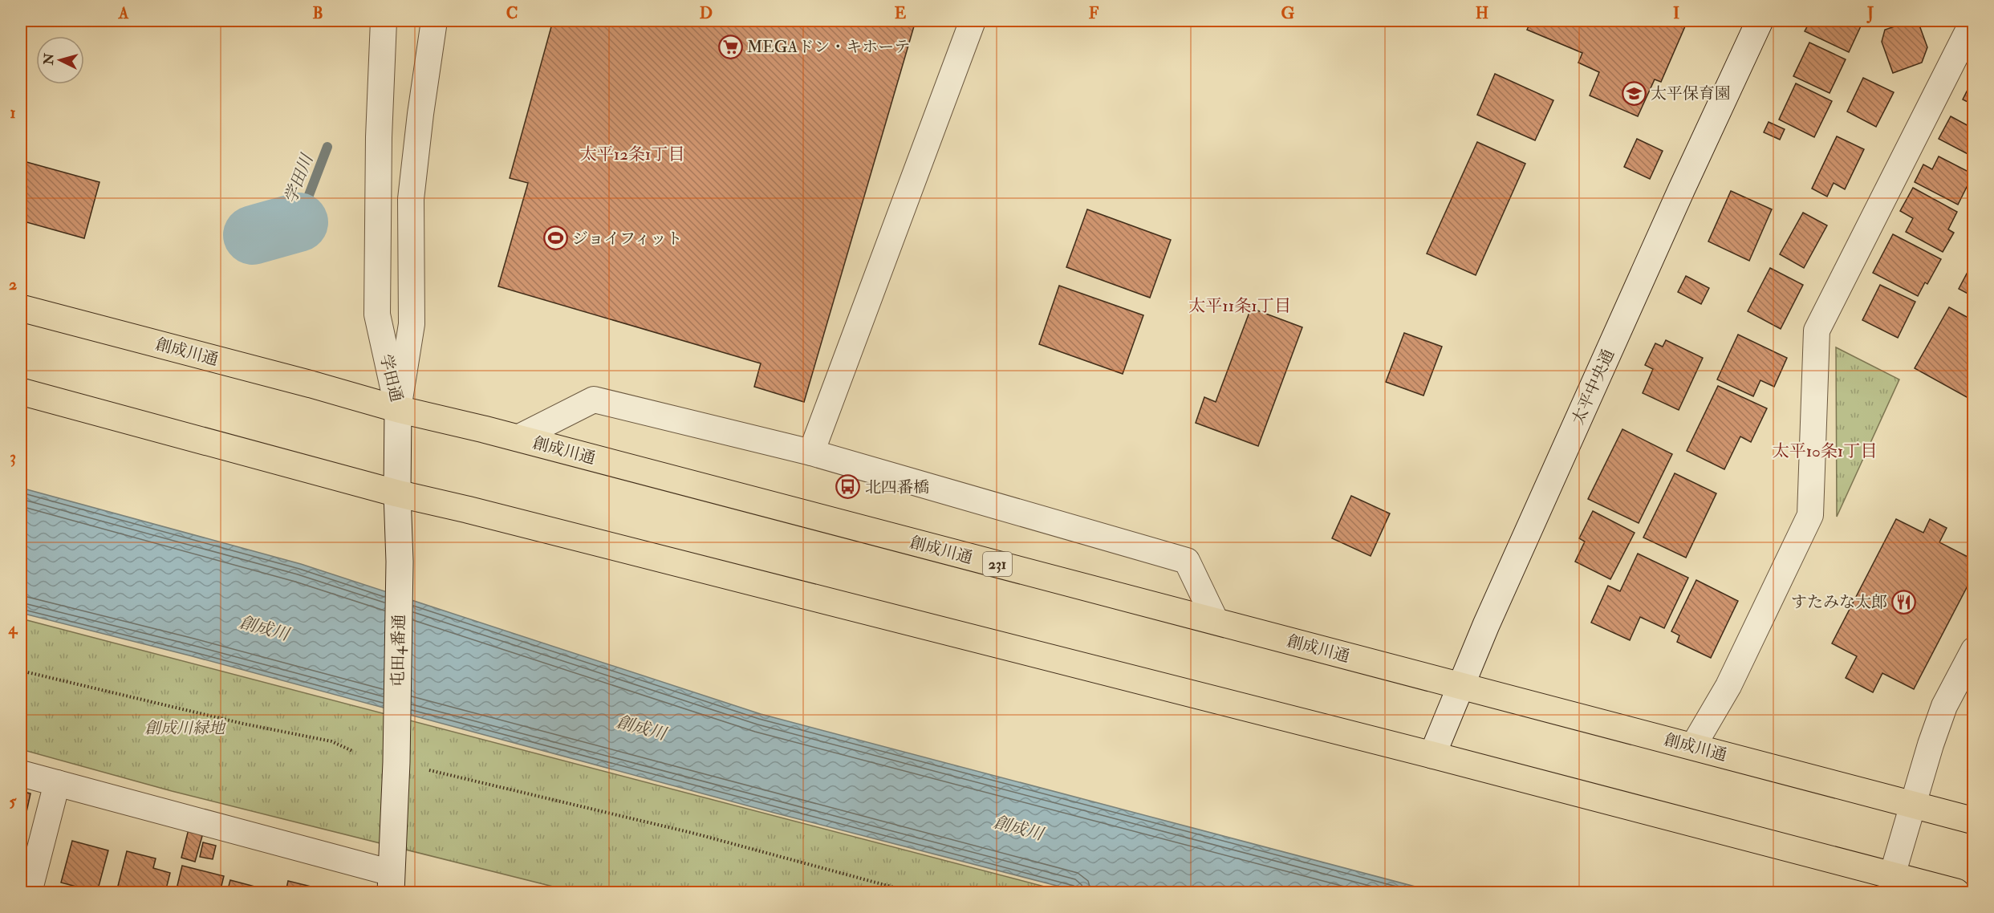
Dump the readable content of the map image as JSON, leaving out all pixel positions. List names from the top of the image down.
{
  "streets": {
    "highway": ["創成川通", "231"],
    "street": ["学田通", "太平中央通", "屯田4番通"]
  },
  "crossings": [
    ["創成川通", "学田通"],
    ["創成川通", "太平中央通"],
    ["創成川通", "屯田4番通"],
    ["学田通", "屯田4番通"]
  ],
  "districts": ["太平12条1丁目", "太平11条1丁目", "太平10条1丁目"],
  "water": ["学田川", "創成川"],
  "parks": ["創成川緑地"],
  "places": {
    "supermarket": ["MEGAドン・キホーテ"],
    "school or university": ["太平保育園"],
    "sports": ["ジョイフィット"],
    "bus stop": ["北四番橋"],
    "restaurant": ["すたみな太郎"]
  },
  "north": "left",
  "grid": {
    "columns": [
      "A",
      "B",
      "C",
      "D",
      "E",
      "F",
      "G",
      "H",
      "I",
      "J"
    ],
    "rows": [
      "1",
      "2",
      "3",
      "4",
      "5"
    ]
  }
}
